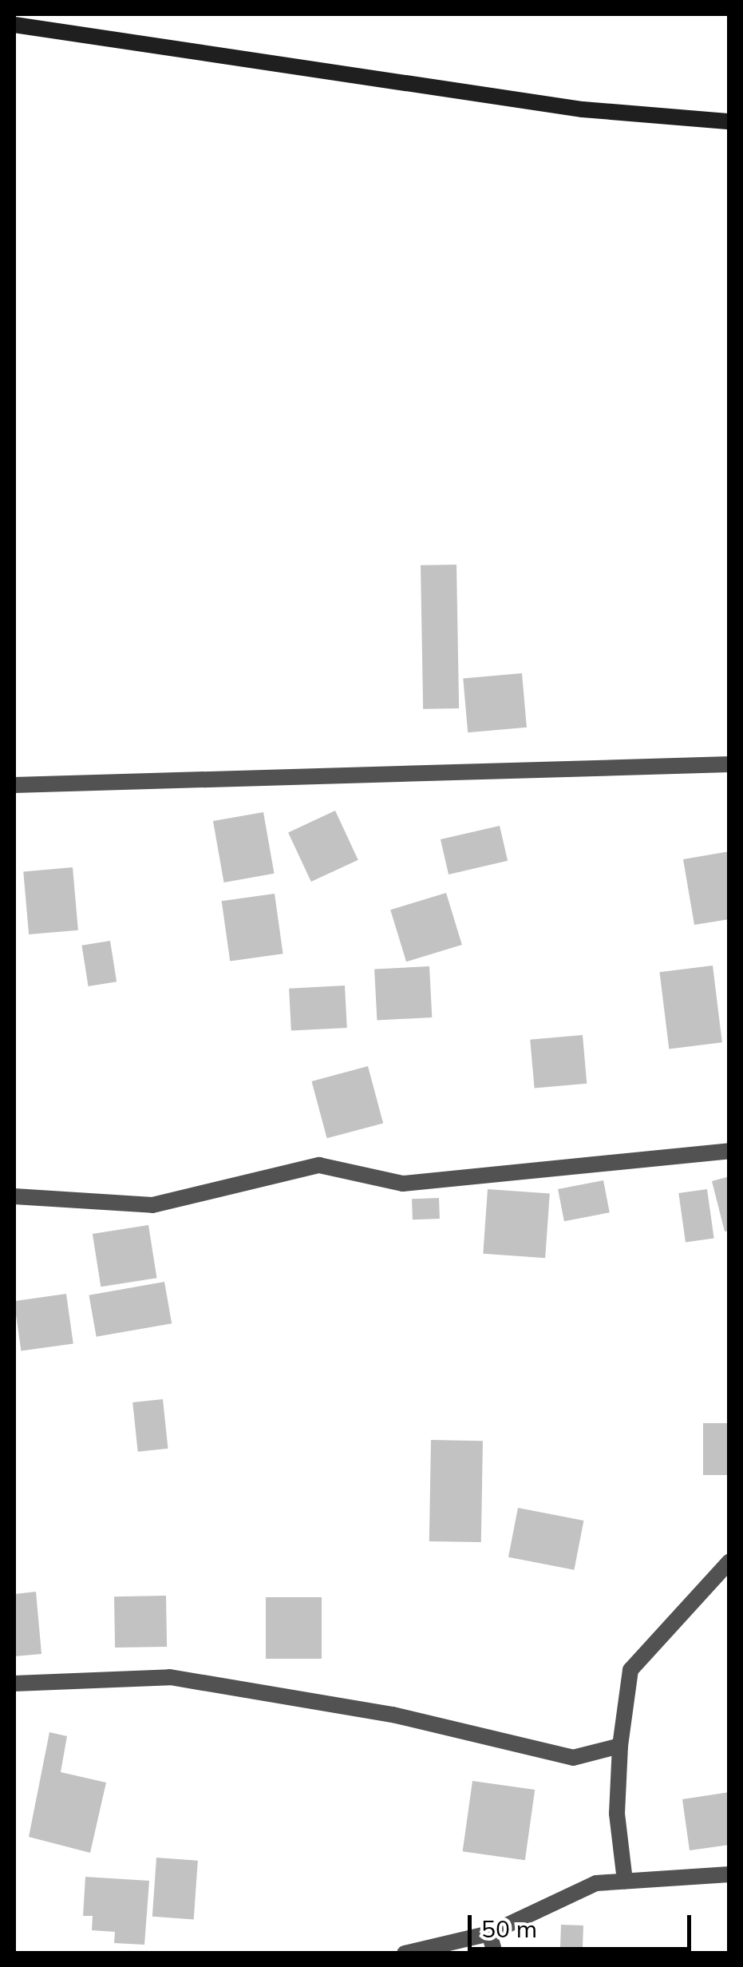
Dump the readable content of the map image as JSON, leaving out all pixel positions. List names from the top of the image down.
{
  "scale_bar": "50 m"
}
